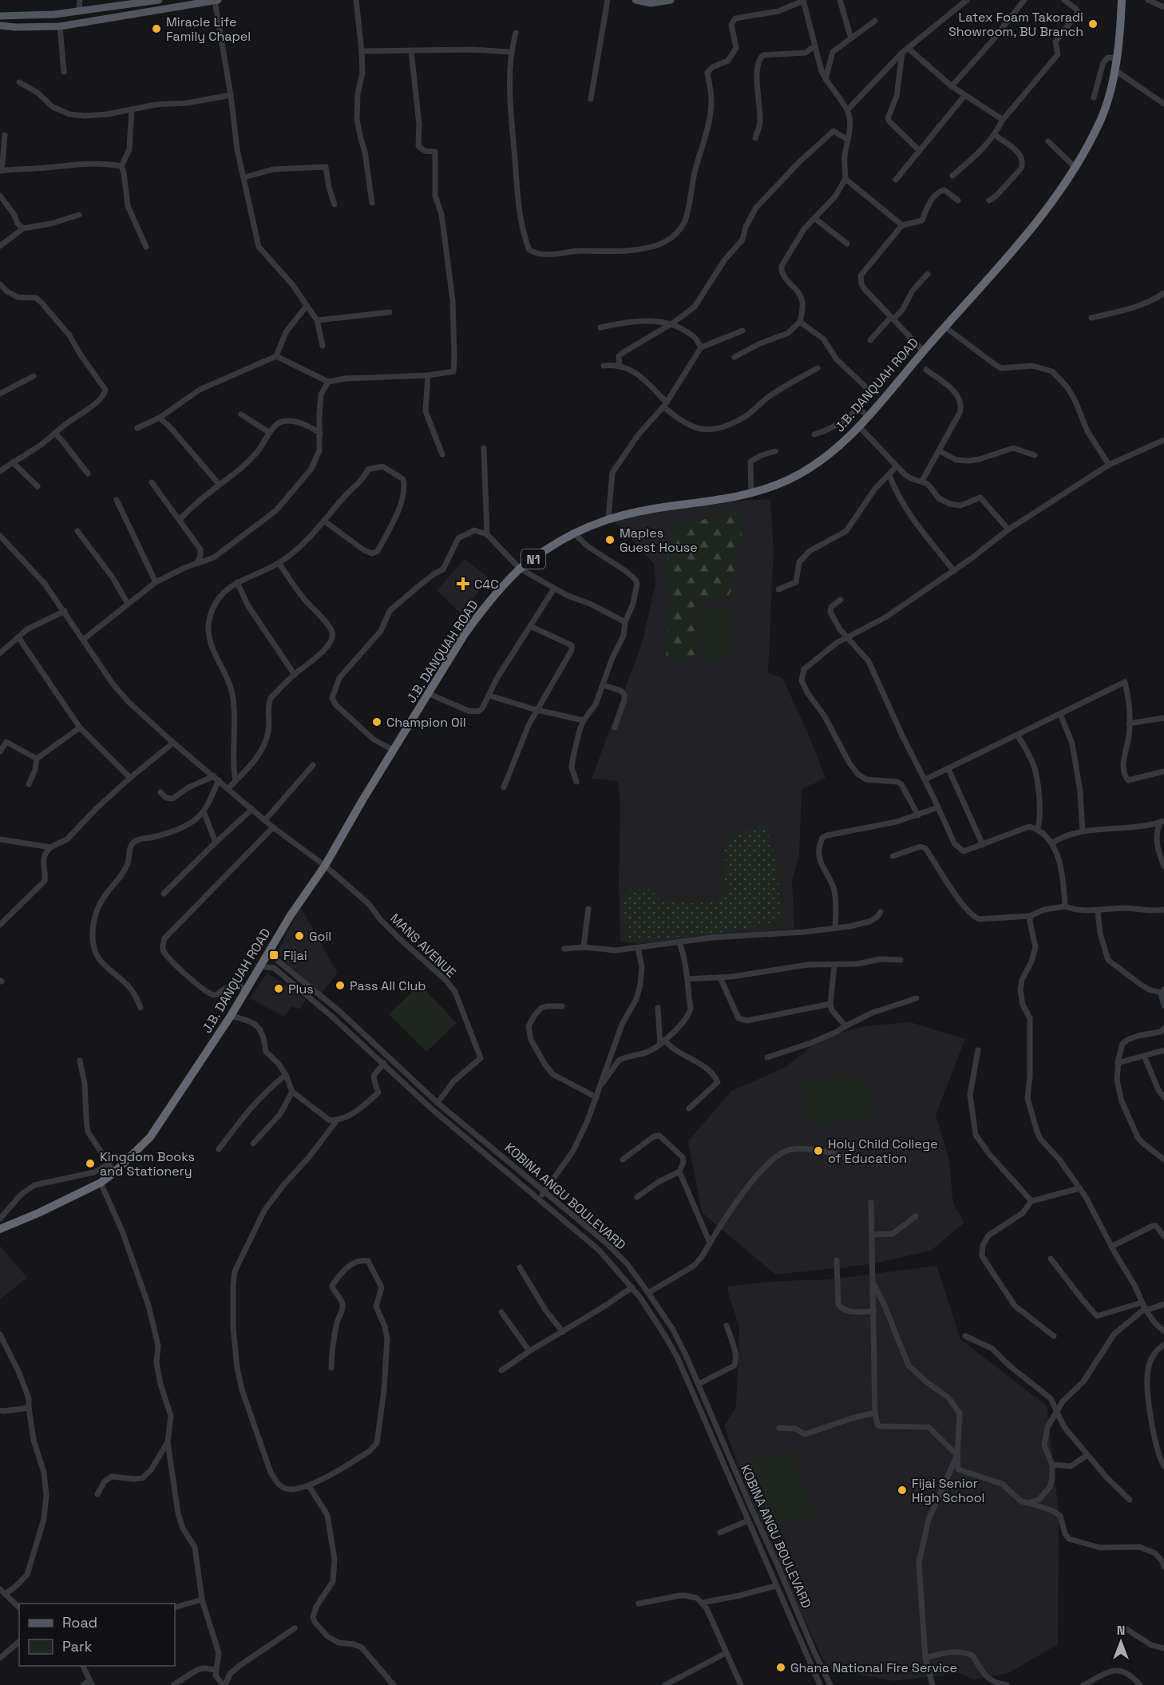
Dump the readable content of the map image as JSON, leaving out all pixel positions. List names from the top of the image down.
{
  "streets": {
    "highway": ["J.B. DANQUAH ROAD", "N1"],
    "street": ["MANS AVENUE", "KOBINA ANGU BOULEVARD"]
  },
  "crossings": [
    ["J.B. DANQUAH ROAD", "MANS AVENUE"],
    ["J.B. DANQUAH ROAD", "KOBINA ANGU BOULEVARD"],
    ["MANS AVENUE", "KOBINA ANGU BOULEVARD"]
  ],
  "places": {
    "other": [
      "Latex Foam Takoradi Showroom, BU Branch",
      "Miracle Life Family Chapel",
      "Maples Guest House",
      "Champion Oil",
      "Goil",
      "Pass All Club",
      "Plus",
      "Holy Child College of Education",
      "Kingdom Books and Stationery",
      "Fijai Senior High School",
      "Ghana National Fire Service"
    ],
    "health": ["C4C"],
    "transit": ["Fijai"]
  },
  "legend": ["Road", "Park"],
  "north": "top"
}
